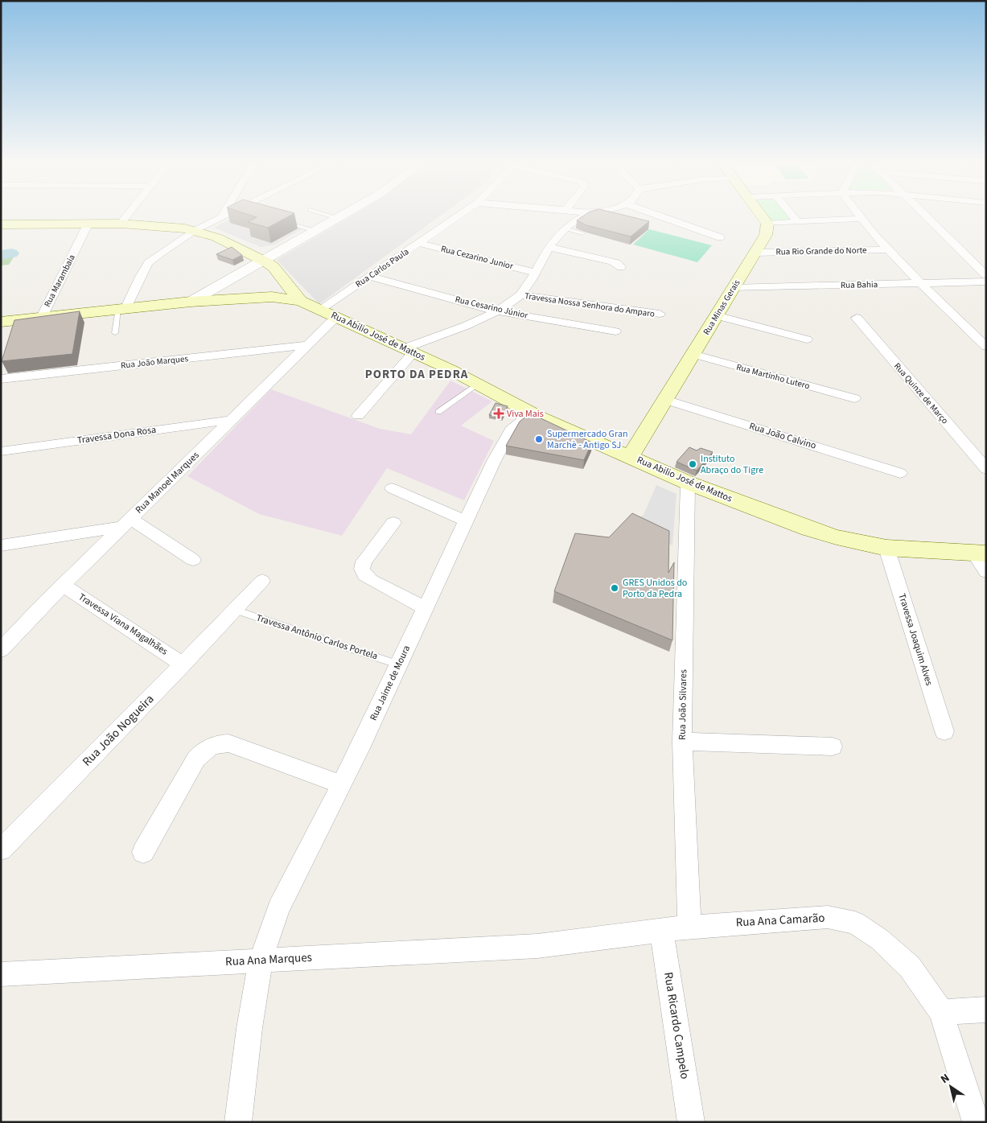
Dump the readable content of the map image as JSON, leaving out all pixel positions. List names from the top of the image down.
{
  "streets": {
    "main road": ["Rua Minas Gerais", "Rua Abilio José de Mattos"],
    "street": [
      "Rua Rio Grande do Norte",
      "Rua Cezarino Junior",
      "Rua Carlos Paula",
      "Rua Marambaia",
      "Rua Bahia",
      "Travessa Nossa Senhora do Amparo",
      "Rua Cesarino Júnior",
      "Rua João Marques",
      "Rua Martinho Lutero",
      "Rua Quinze de Março",
      "Travessa Dona Rosa",
      "Rua João Calvino",
      "Rua Manoel Marques",
      "Travessa Viana Magalhães",
      "Travessa Joaquim Alves",
      "Rua Jaime de Moura",
      "Rua João Silvares",
      "Rua João Nogueira",
      "Rua Ana Camarão",
      "Rua Ana Marques",
      "Rua Ricardo Campelo"
    ],
    "lane": ["Travessa Antônio Carlos Portela"]
  },
  "crossings": [
    ["Rua Rio Grande do Norte", "Rua Minas Gerais"],
    ["Rua Cezarino Junior", "Rua Carlos Paula"],
    ["Rua Carlos Paula", "Rua Cesarino Júnior"],
    ["Rua Carlos Paula", "Rua Abilio José de Mattos"],
    ["Rua Marambaia", "Rua Abilio José de Mattos"],
    ["Rua Bahia", "Rua Minas Gerais"],
    ["Rua Minas Gerais", "Rua Abilio José de Mattos"],
    ["Rua Minas Gerais", "Rua Martinho Lutero"],
    ["Rua Minas Gerais", "Rua João Calvino"],
    ["Rua Abilio José de Mattos", "Rua Manoel Marques"],
    ["Rua Abilio José de Mattos", "Travessa Joaquim Alves"],
    ["Rua Abilio José de Mattos", "Rua Jaime de Moura"],
    ["Rua Abilio José de Mattos", "Rua João Silvares"],
    ["Rua João Marques", "Rua Manoel Marques"],
    ["Travessa Dona Rosa", "Rua Manoel Marques"],
    ["Rua Manoel Marques", "Travessa Viana Magalhães"],
    ["Travessa Viana Magalhães", "Rua João Nogueira"],
    ["Travessa Antônio Carlos Portela", "Rua Jaime de Moura"],
    ["Travessa Antônio Carlos Portela", "Rua João Nogueira"],
    ["Rua Jaime de Moura", "Rua Ana Marques"],
    ["Rua João Silvares", "Rua Ana Camarão"],
    ["Rua Ana Camarão", "Rua Ana Marques"],
    ["Rua Ana Camarão", "Rua Ricardo Campelo"]
  ],
  "districts": ["PORTO DA PEDRA"],
  "places": {
    "health": ["Viva Mais"],
    "other": ["Supermercado Gran Marchè - Antigo SJ", "Instituto Abraço do Tigre", "GRES Unidos do Porto da Pedra"]
  },
  "north": "top left"
}
